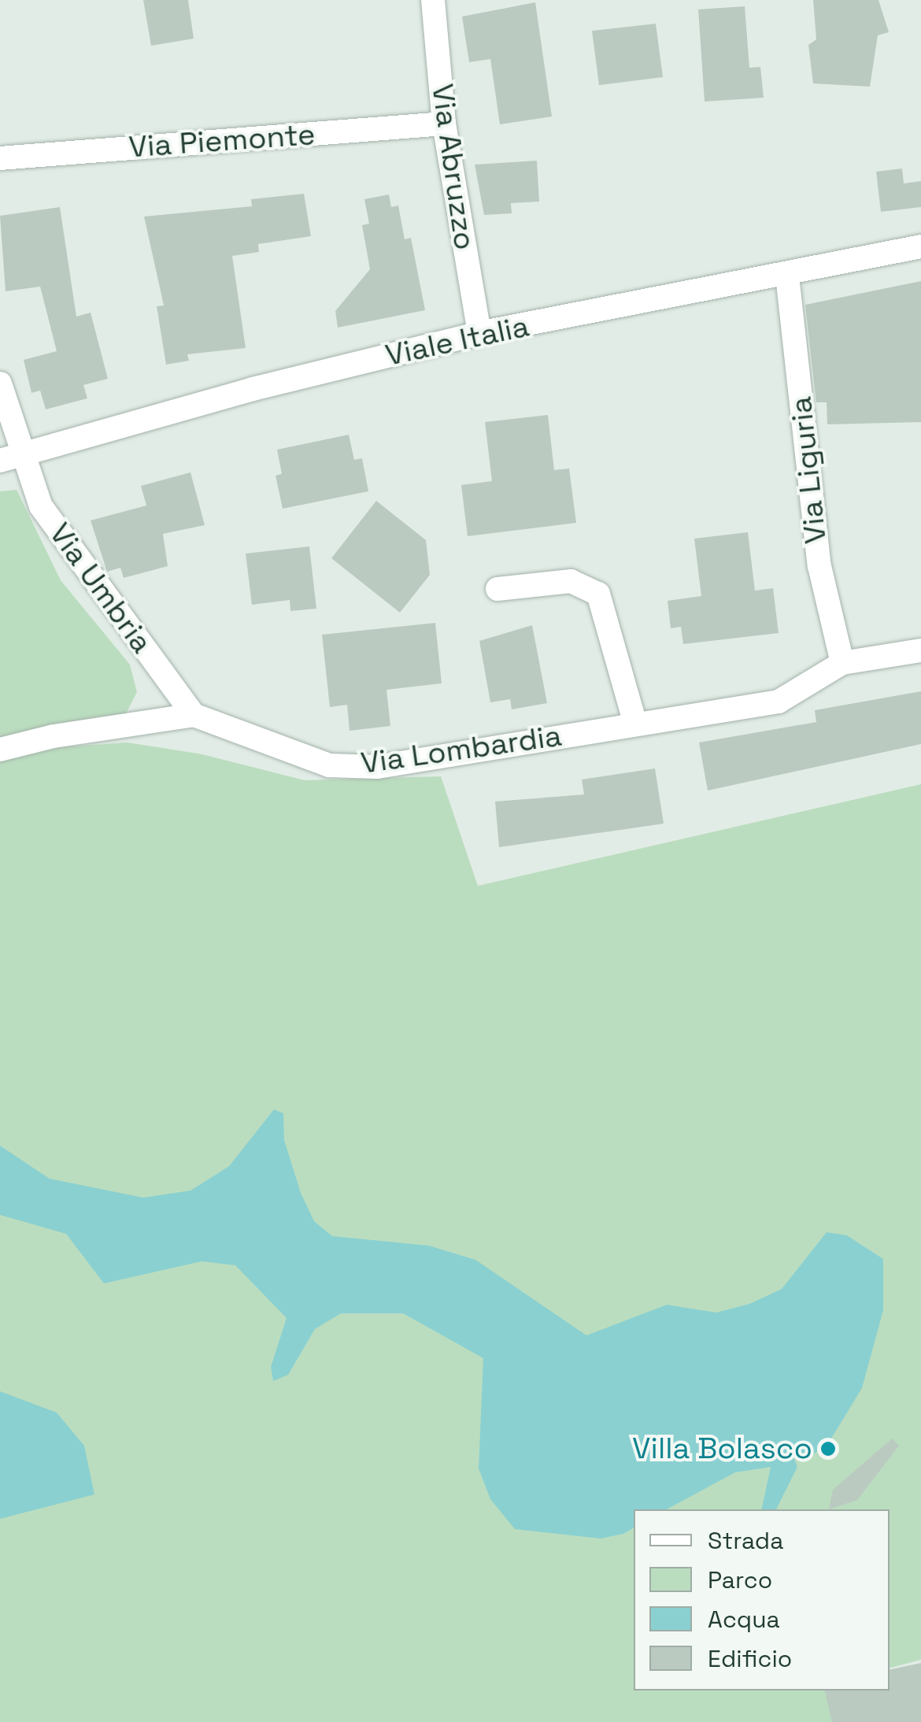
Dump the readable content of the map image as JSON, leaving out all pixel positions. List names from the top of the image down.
{
  "streets": {
    "street": [
      "Via Piemonte",
      "Via Abruzzo",
      "Viale Italia",
      "Via Liguria",
      "Via Umbria",
      "Via Lombardia"
    ]
  },
  "crossings": [
    ["Via Piemonte", "Via Abruzzo"],
    ["Via Abruzzo", "Viale Italia"],
    ["Viale Italia", "Via Liguria"],
    ["Viale Italia", "Via Umbria"],
    ["Via Liguria", "Via Lombardia"],
    ["Via Umbria", "Via Lombardia"]
  ],
  "places": ["Villa Bolasco"],
  "legend": [
    "Strada",
    "Parco",
    "Acqua",
    "Edificio"
  ]
}
